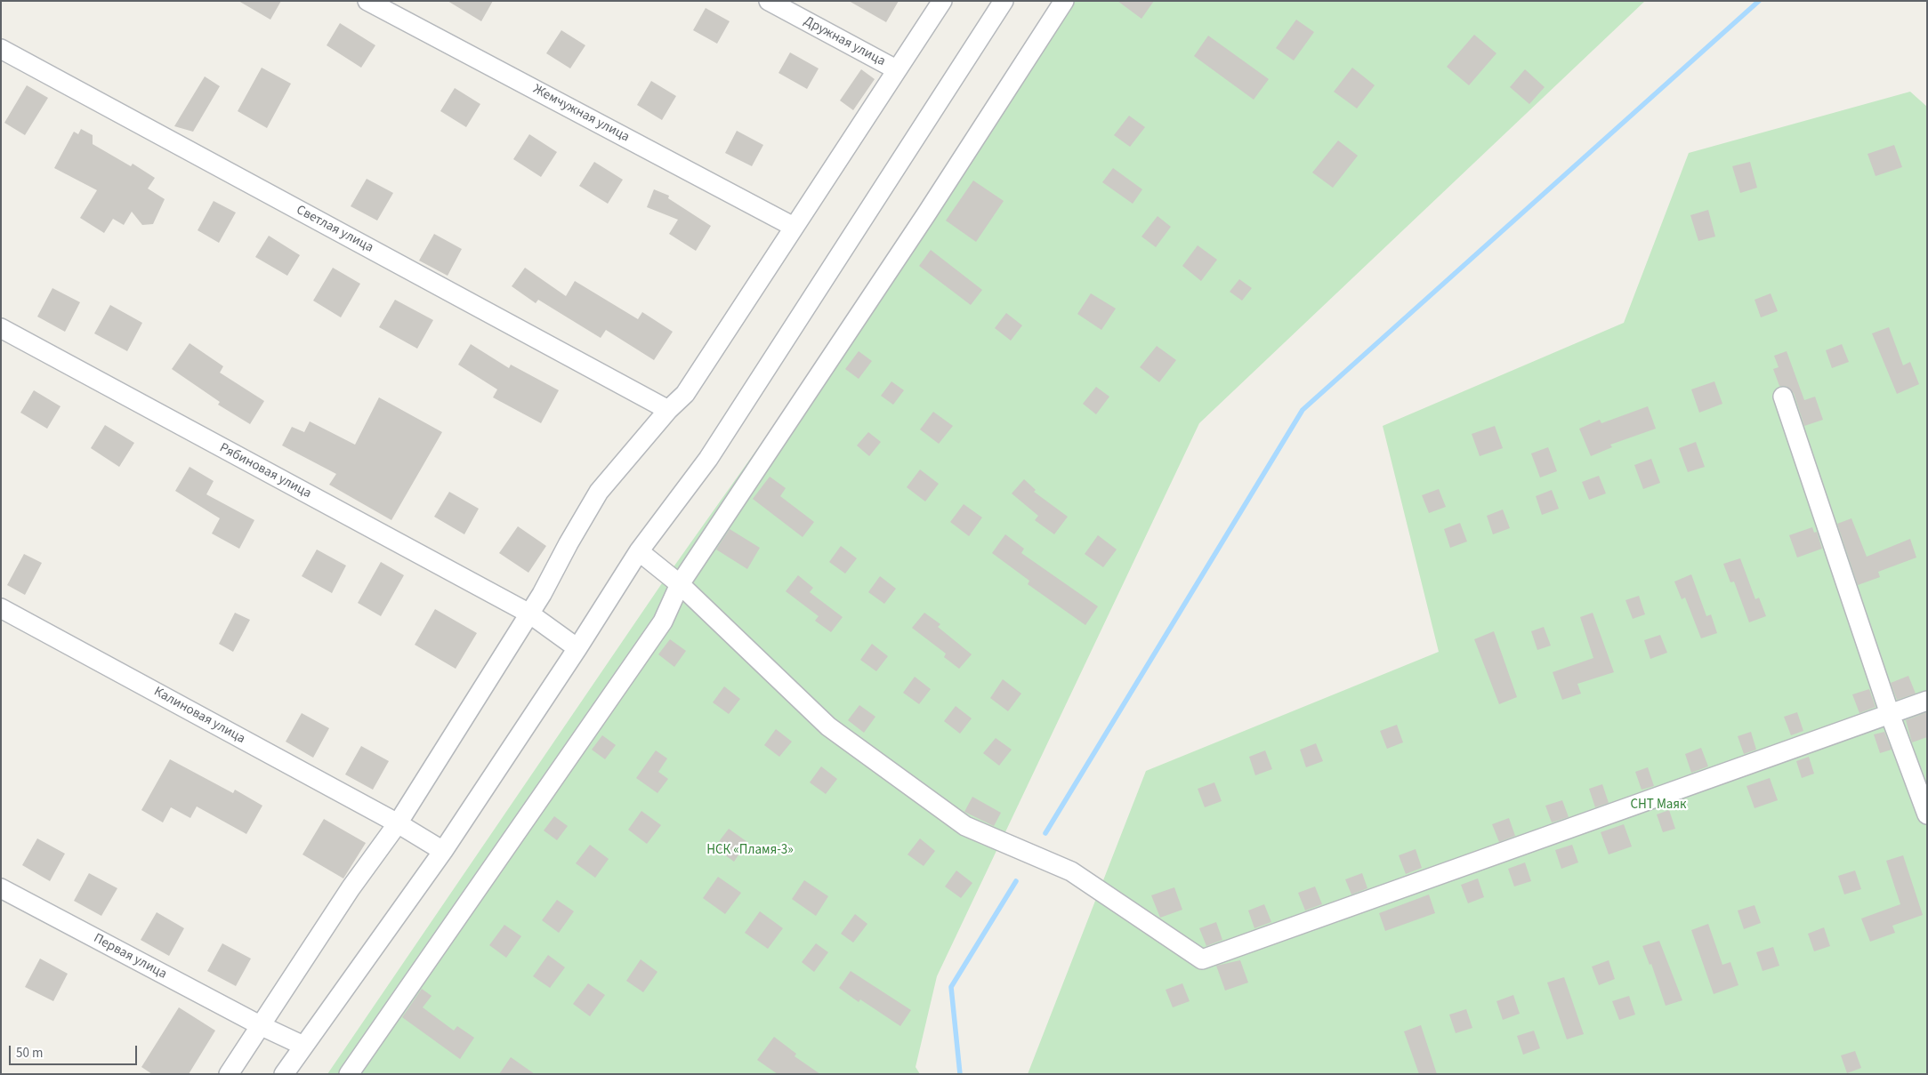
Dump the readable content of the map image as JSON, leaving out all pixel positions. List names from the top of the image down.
{
  "streets": {
    "street": [
      "Дружная улица",
      "Жемчужная улица",
      "Светлая улица",
      "Рябиновая улица",
      "Калиновая улица",
      "Первая улица"
    ]
  },
  "parks": ["СНТ Маяк", "НСК «Пламя-3»"],
  "scale_bar": "50 m"
}
